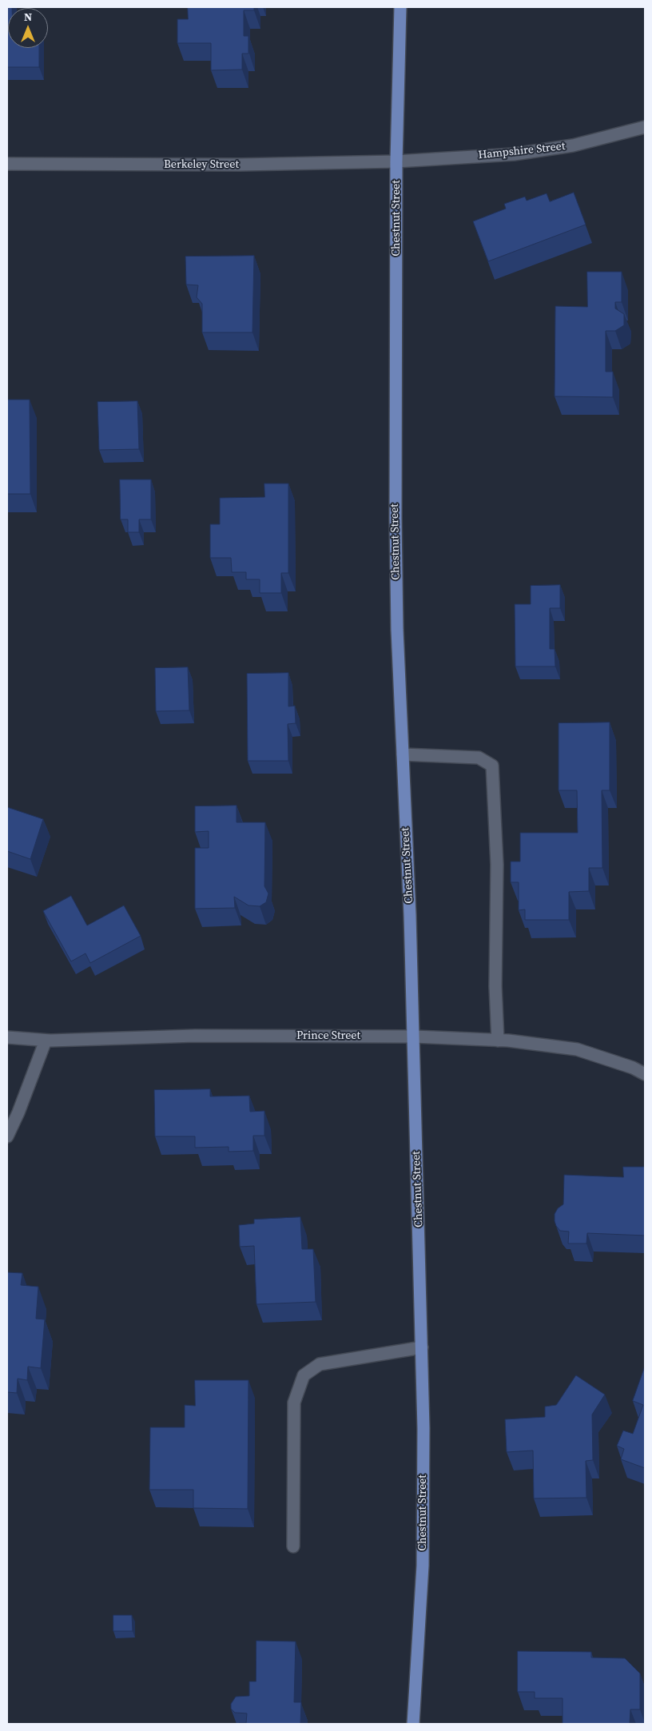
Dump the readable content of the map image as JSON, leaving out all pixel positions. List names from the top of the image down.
{
  "streets": {
    "main road": ["Chestnut Street"],
    "street": ["Hampshire Street", "Berkeley Street", "Prince Street"]
  },
  "crossings": [
    ["Hampshire Street", "Berkeley Street"],
    ["Hampshire Street", "Chestnut Street"],
    ["Berkeley Street", "Chestnut Street"],
    ["Chestnut Street", "Prince Street"]
  ],
  "north": "top"
}
